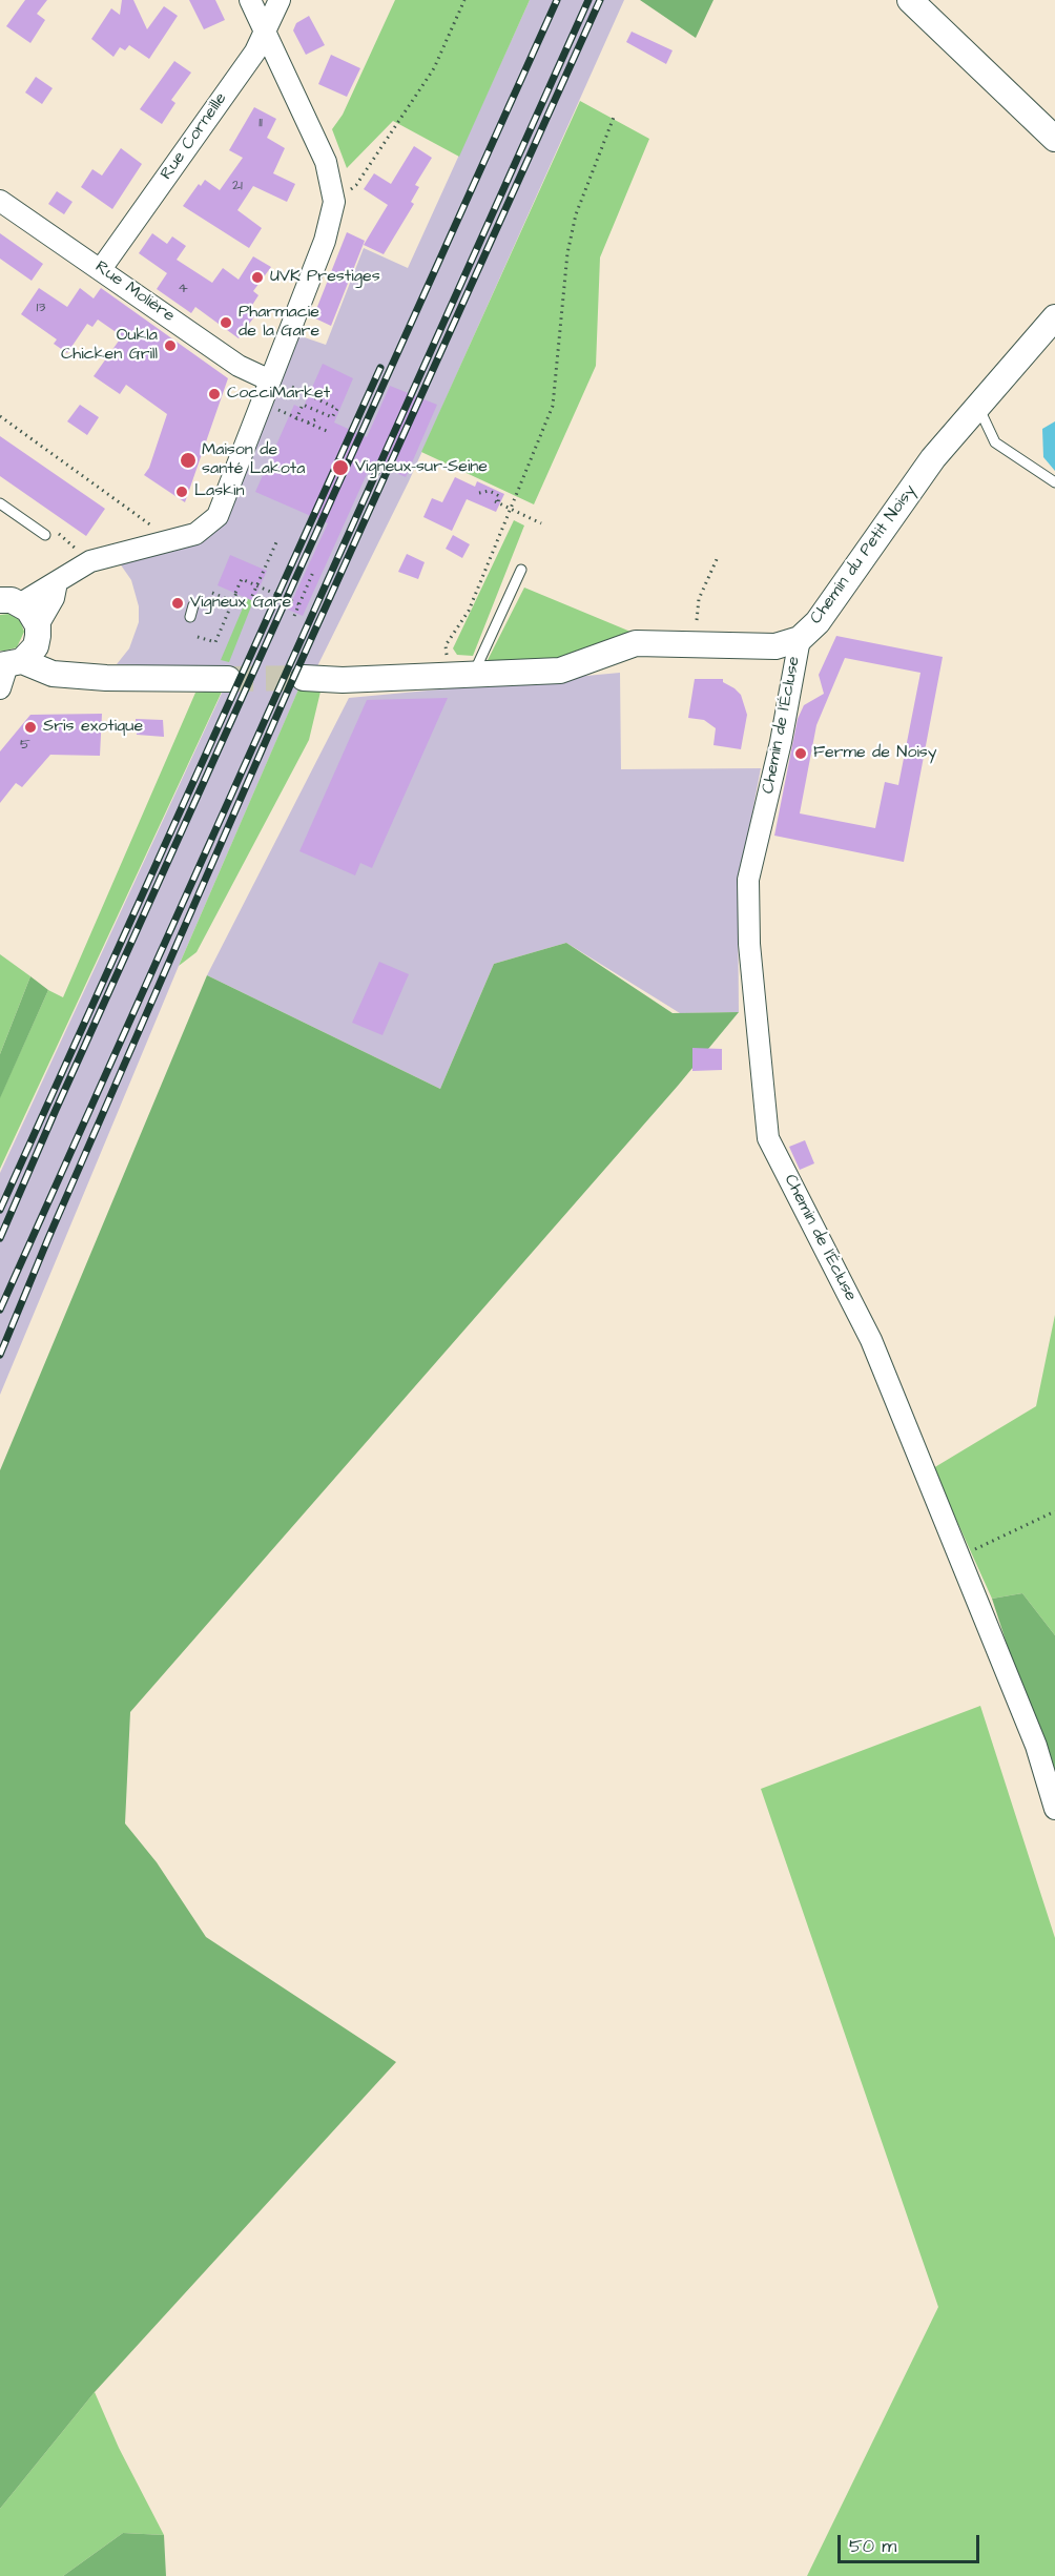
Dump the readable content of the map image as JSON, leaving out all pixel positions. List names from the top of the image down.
{
  "streets": {
    "street": [
      "Rue Corneille",
      "Rue Molière",
      "Chemin du Petit Noisy",
      "Chemin de l'Écluse"
    ]
  },
  "crossings": [
    ["Rue Corneille", "Rue Molière"],
    ["Chemin du Petit Noisy", "Chemin de l'Écluse"]
  ],
  "places": [
    "UVK Prestiges",
    "Pharmacie de la Gare",
    "Oukla Chicken Grill",
    "CocciMarket",
    "Maison de santé Lakota",
    "Vigneux-sur-Seine",
    "Laskin",
    "Vigneux Gare",
    "Sris exotique",
    "Ferme de Noisy"
  ],
  "house_numbers": [
    "11",
    "21",
    "4",
    "13",
    "5"
  ],
  "scale_bar": "50 m"
}
